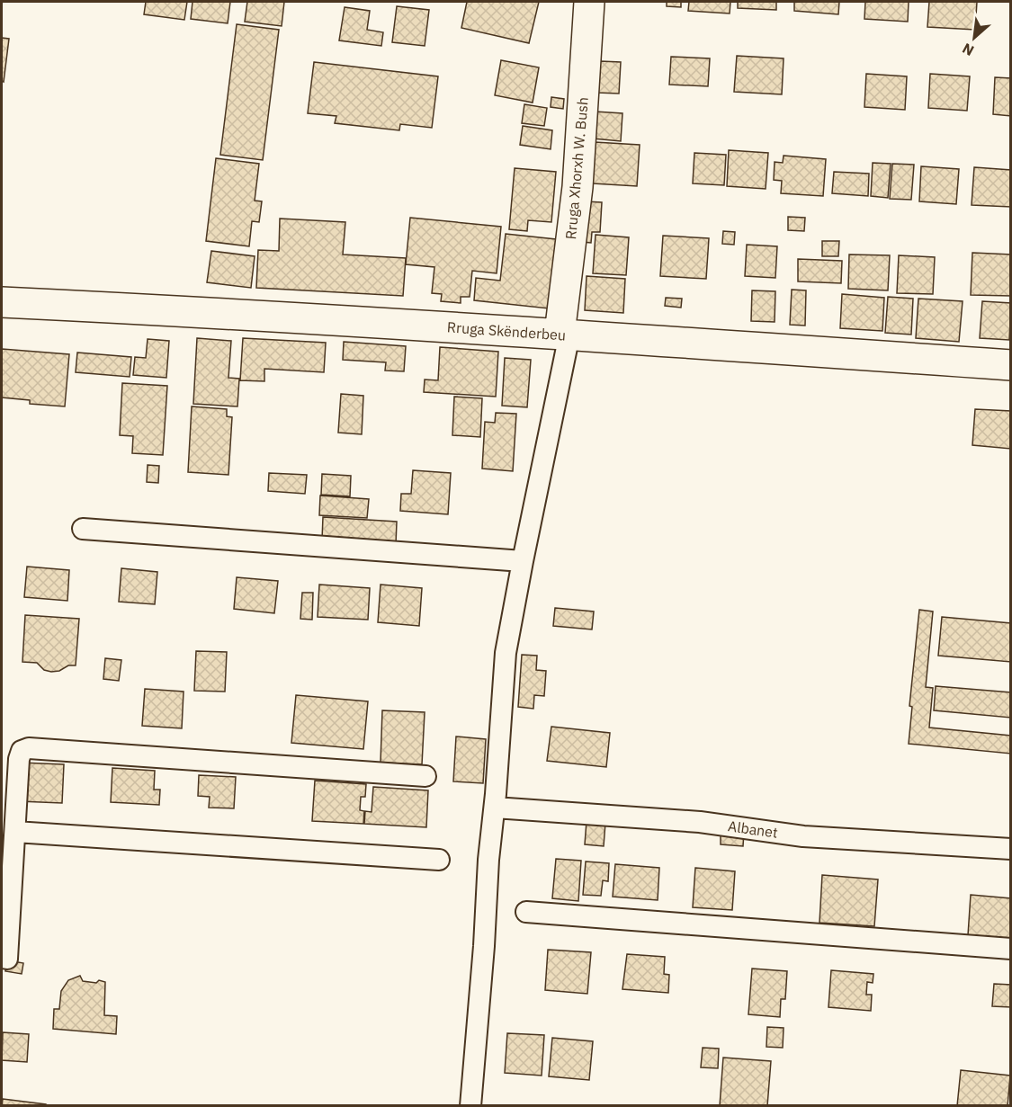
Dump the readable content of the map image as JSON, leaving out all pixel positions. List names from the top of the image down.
{
  "streets": {
    "main road": ["Rruga Xhorxh W. Bush", "Rruga Skënderbeu"],
    "street": ["Albanet"]
  },
  "crossings": [
    ["Rruga Xhorxh W. Bush", "Rruga Skënderbeu"]
  ],
  "north": "bottom left"
}
